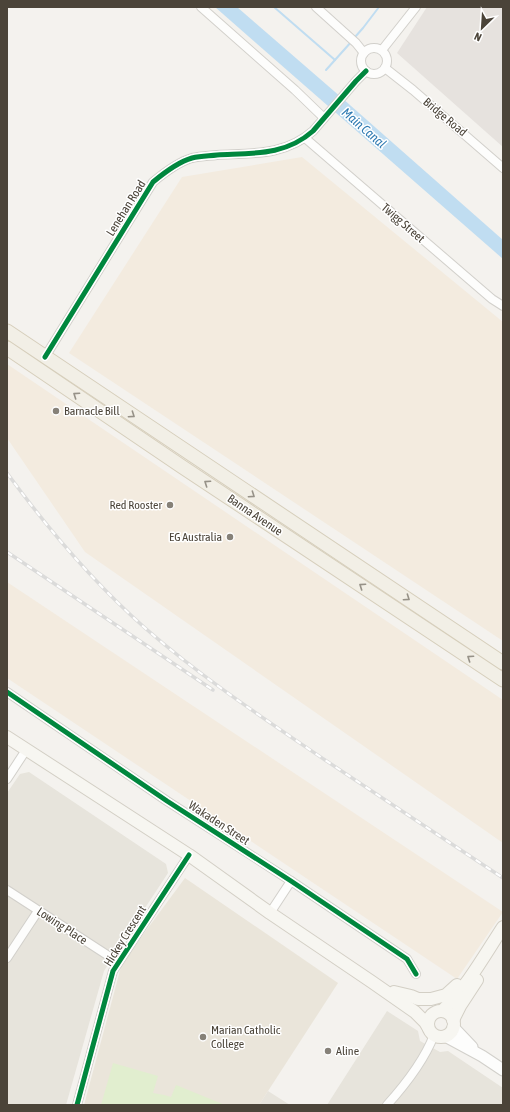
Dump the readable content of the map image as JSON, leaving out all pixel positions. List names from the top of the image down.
{
  "streets": {
    "main road": ["Banna Avenue"],
    "street": [
      "Bridge Road",
      "Lenehan Road",
      "Twigg Street",
      "Wakaden Street",
      "Lowing Place",
      "Hickey Crescent"
    ]
  },
  "crossings": [
    ["Bridge Road", "Lenehan Road"],
    ["Lenehan Road", "Twigg Street"],
    ["Lenehan Road", "Banna Avenue"],
    ["Lowing Place", "Hickey Crescent"]
  ],
  "water": ["Main Canal"],
  "places": [
    "Barnacle Bill",
    "Red Rooster",
    "EG Australia",
    "Marian Catholic College",
    "Aline"
  ],
  "north": "bottom left"
}
